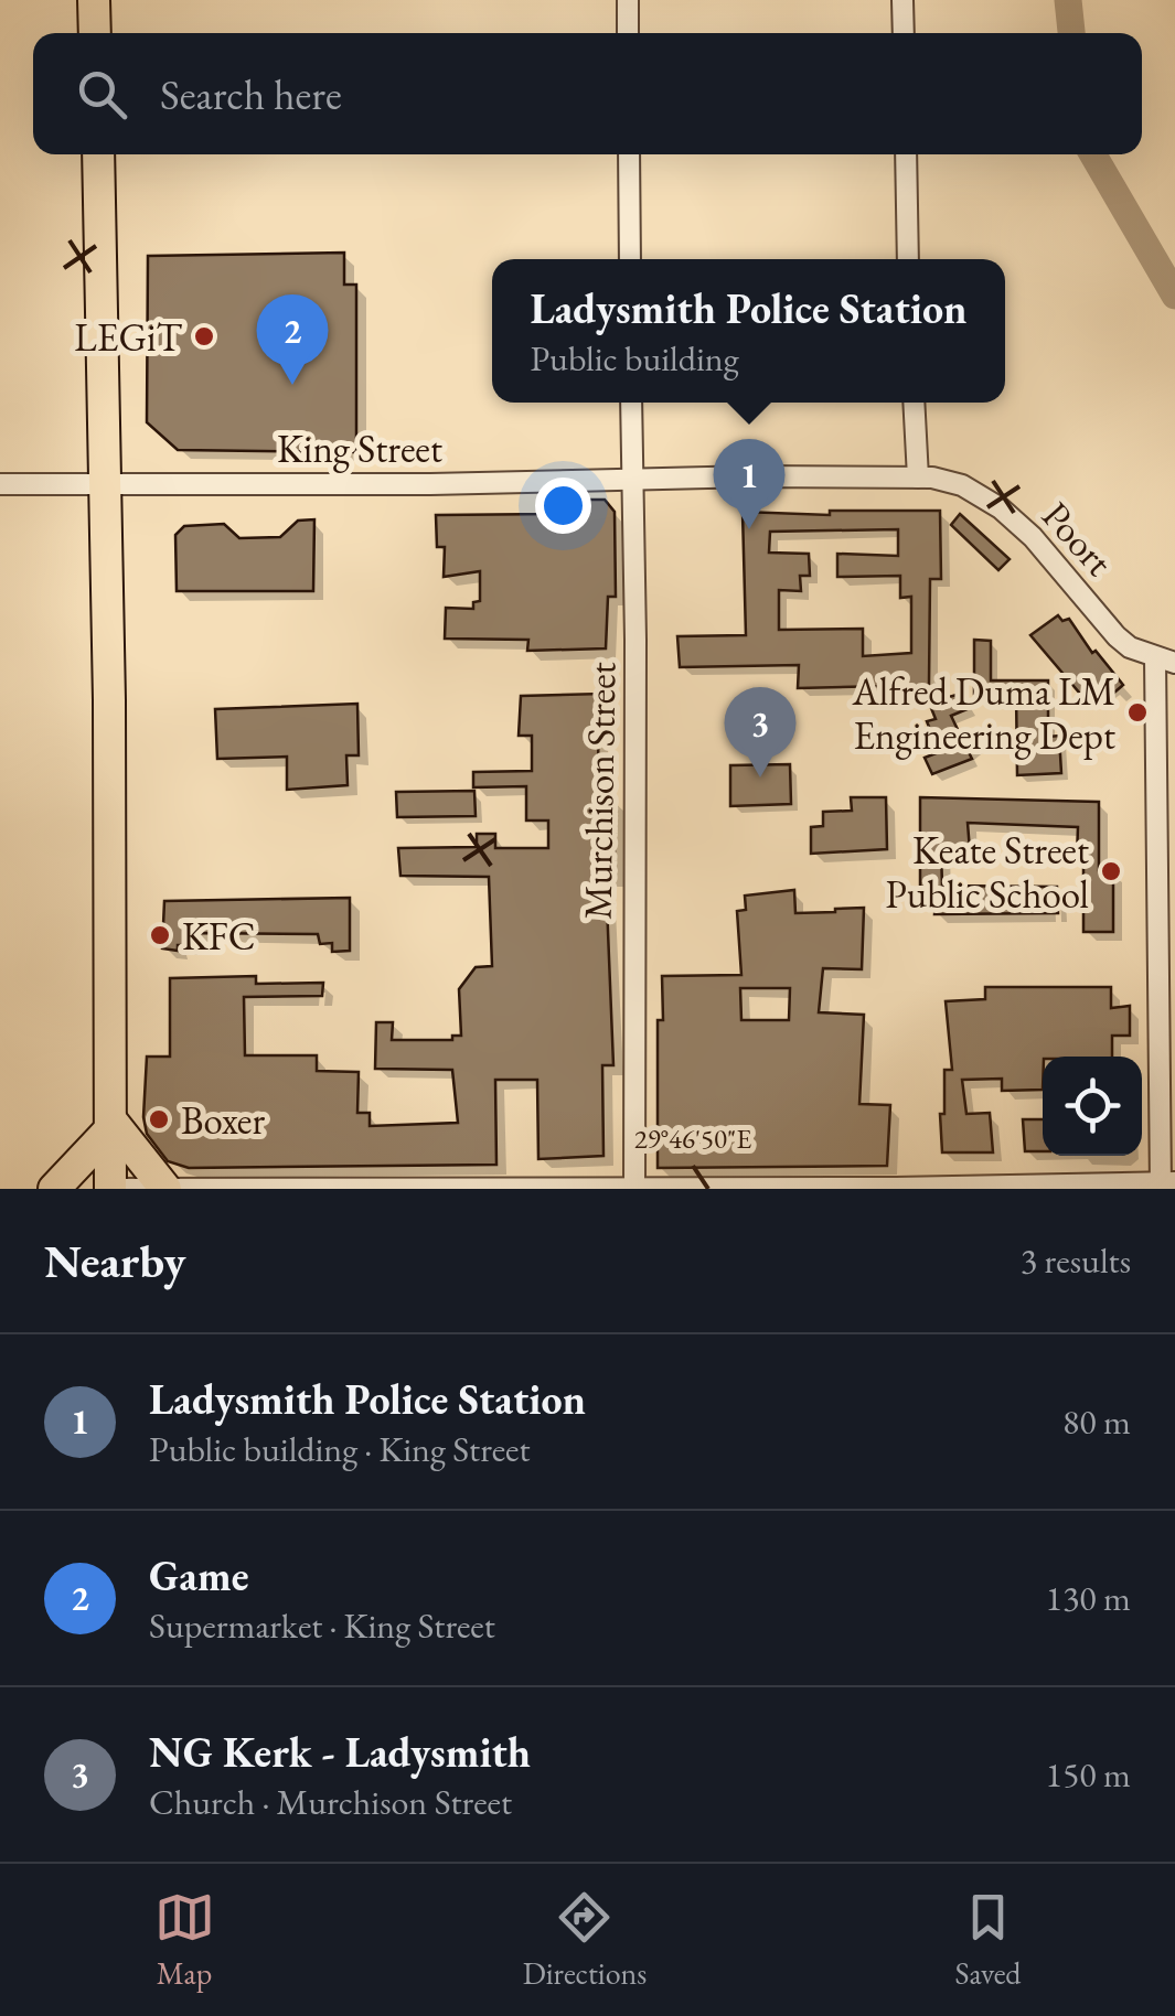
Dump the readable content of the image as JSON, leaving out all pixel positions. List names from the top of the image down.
{
  "streets": {
    "street": ["King Street", "Poort", "Murchison Street"]
  },
  "crossings": [
    ["King Street", "Poort"],
    ["King Street", "Murchison Street"]
  ],
  "places": [
    "LEGiT",
    "Alfred Duma LM Engineering Dept",
    "Keate Street Public School",
    "KFC",
    "Boxer"
  ],
  "page": {
    "search": "Search here",
    "popup": ["Ladysmith Police Station", "Public building"],
    "pins": ["2", "1", "3"],
    "heading": ["Nearby", "3 results"],
    "list": [
      {
        "mark": "1",
        "name": "Ladysmith Police Station",
        "note": "Public building · King Street",
        "value": "80 m"
      },
      {
        "mark": "2",
        "name": "Game",
        "note": "Supermarket · King Street",
        "value": "130 m"
      },
      {
        "mark": "3",
        "name": "NG Kerk - Ladysmith",
        "note": "Church · Murchison Street",
        "value": "150 m"
      }
    ],
    "nav": ["Map", "Directions", "Saved"]
  },
  "coordinates": ["29°46'50\"E"]
}
